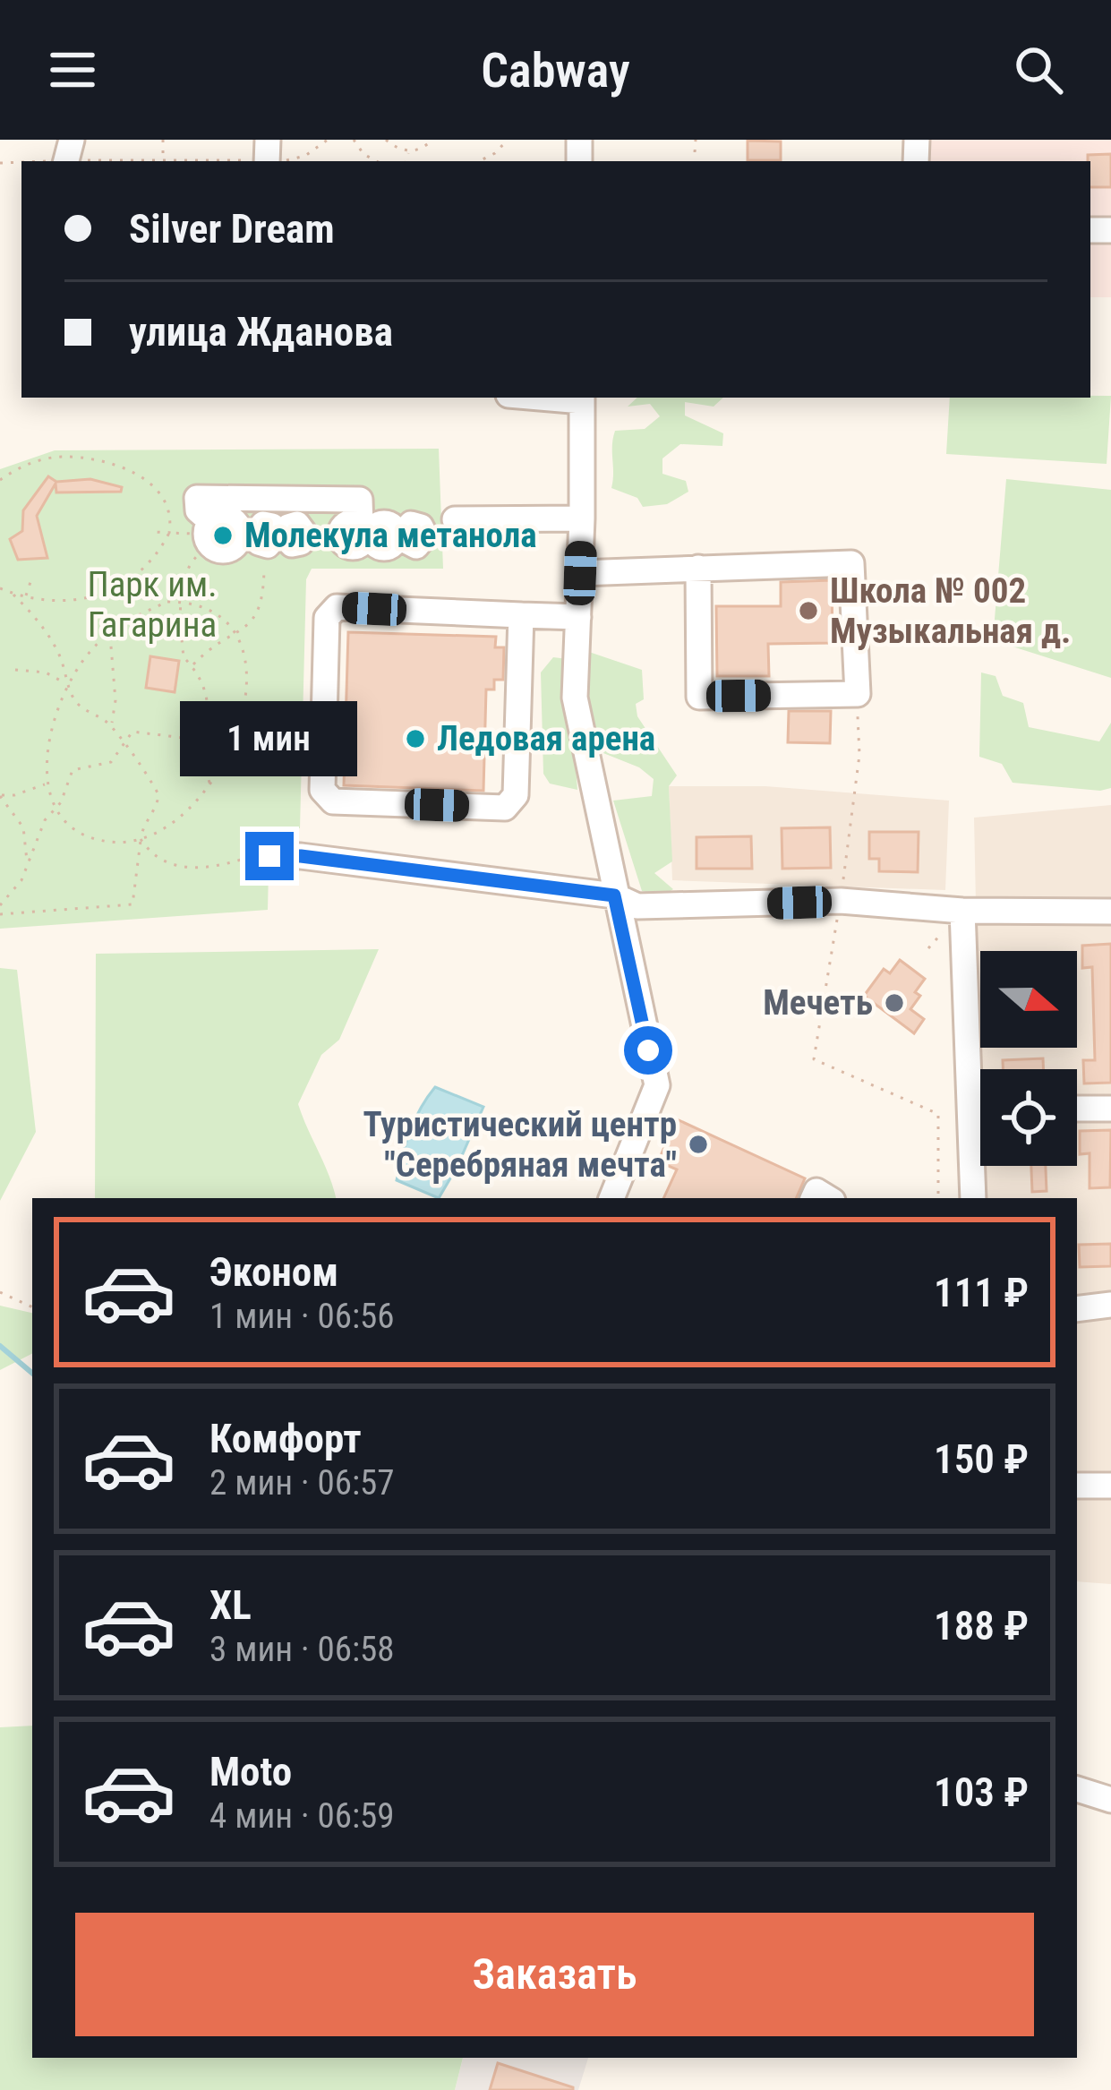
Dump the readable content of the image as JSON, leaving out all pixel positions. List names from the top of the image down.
{
  "parks": ["Парк им. Гагарина"],
  "places": [
    "Молекула метанола",
    "Школа № 002 Музыкальная д.",
    "Ледовая арена",
    "Мечеть",
    "Туристический центр \"Серебряная мечта\""
  ],
  "north": "right",
  "page": {
    "header": "Cabway",
    "banner": ["Silver Dream", "улица Жданова"],
    "bubble": "1 мин",
    "list": [
      {
        "name": "Эконом",
        "note": "1 мин · 06:56",
        "value": "111 ₽"
      },
      {
        "name": "Комфорт",
        "note": "2 мин · 06:57",
        "value": "150 ₽"
      },
      {
        "name": "XL",
        "note": "3 мин · 06:58",
        "value": "188 ₽"
      },
      {
        "name": "Moto",
        "note": "4 мин · 06:59",
        "value": "103 ₽"
      }
    ],
    "buttons": "Заказать"
  }
}
